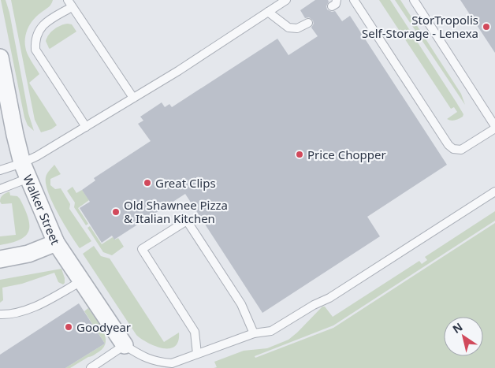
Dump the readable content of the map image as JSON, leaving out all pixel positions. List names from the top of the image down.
{
  "streets": {
    "street": ["Walker Street"]
  },
  "places": [
    "StorTropolis Self-Storage - Lenexa",
    "Price Chopper",
    "Great Clips",
    "Old Shawnee Pizza & Italian Kitchen",
    "Goodyear"
  ],
  "north": "top left"
}
